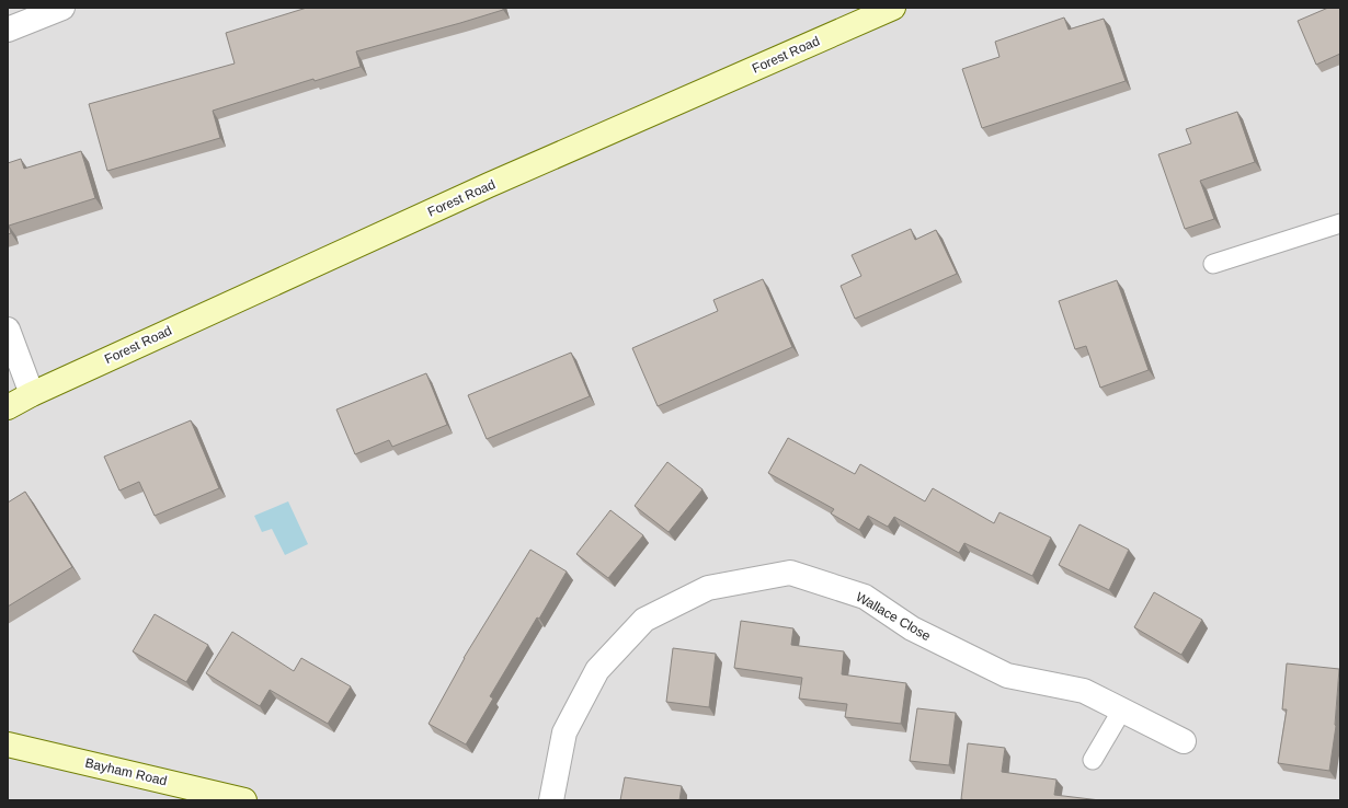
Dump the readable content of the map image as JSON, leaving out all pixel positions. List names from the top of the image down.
{
  "streets": {
    "street": ["Forest Road", "Wallace Close", "Bayham Road"]
  }
}
